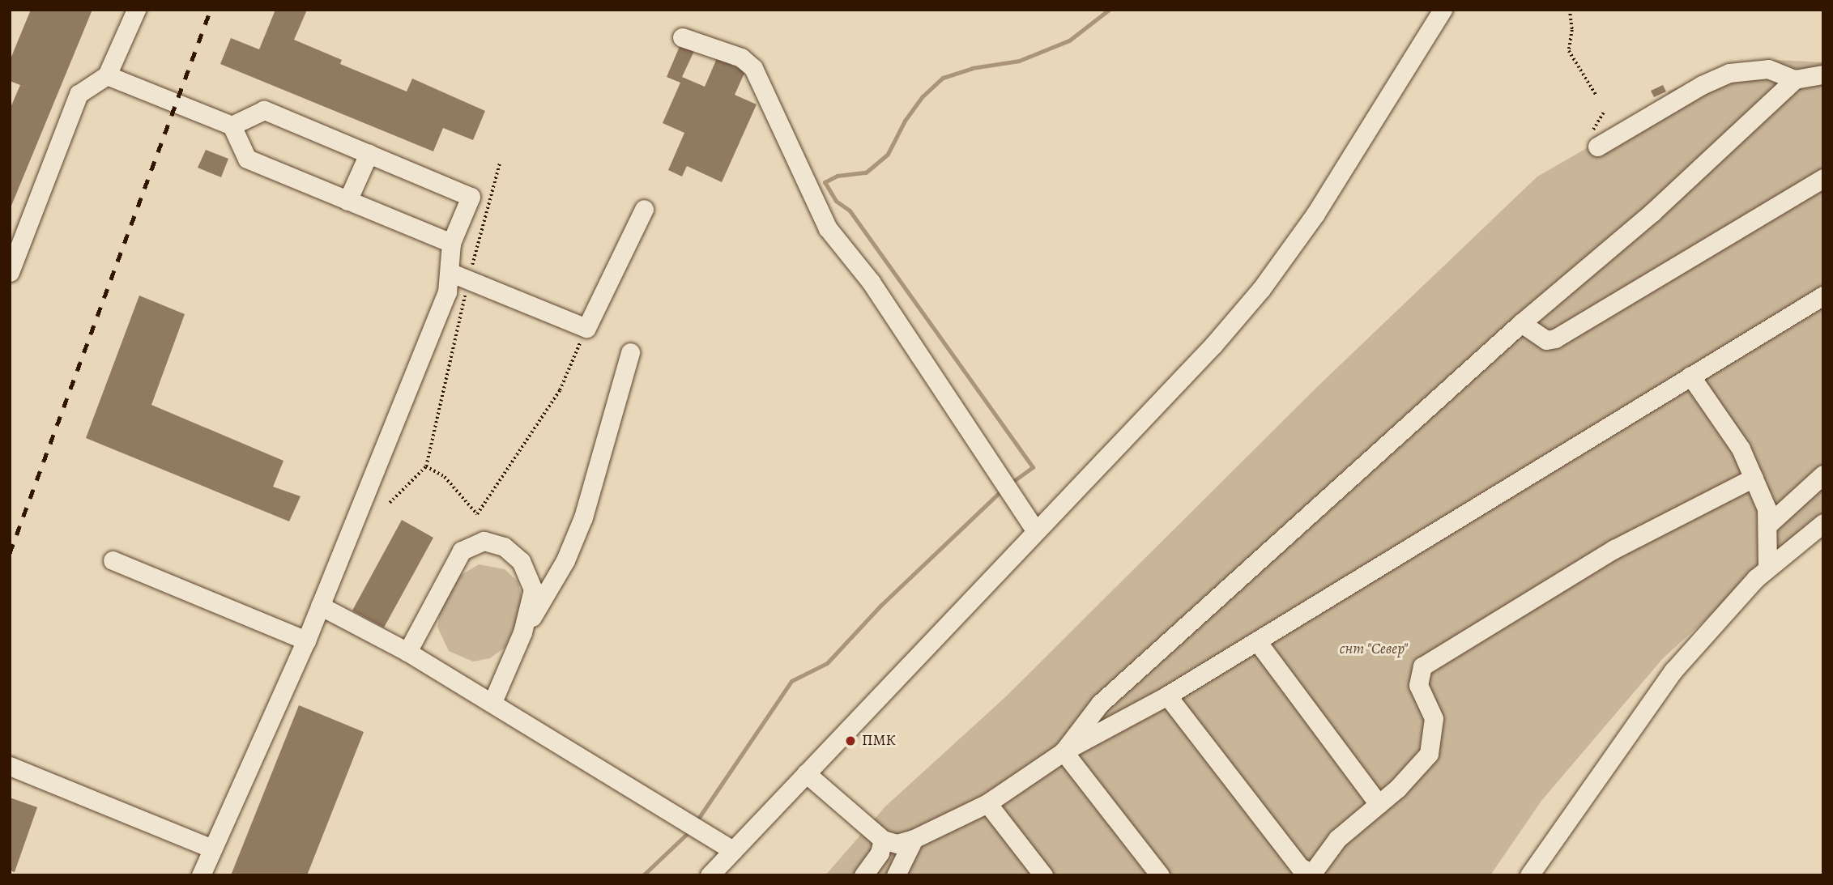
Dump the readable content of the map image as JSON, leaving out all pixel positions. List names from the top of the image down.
{
  "parks": ["снт \"Север\""],
  "places": ["ПМК"]
}
